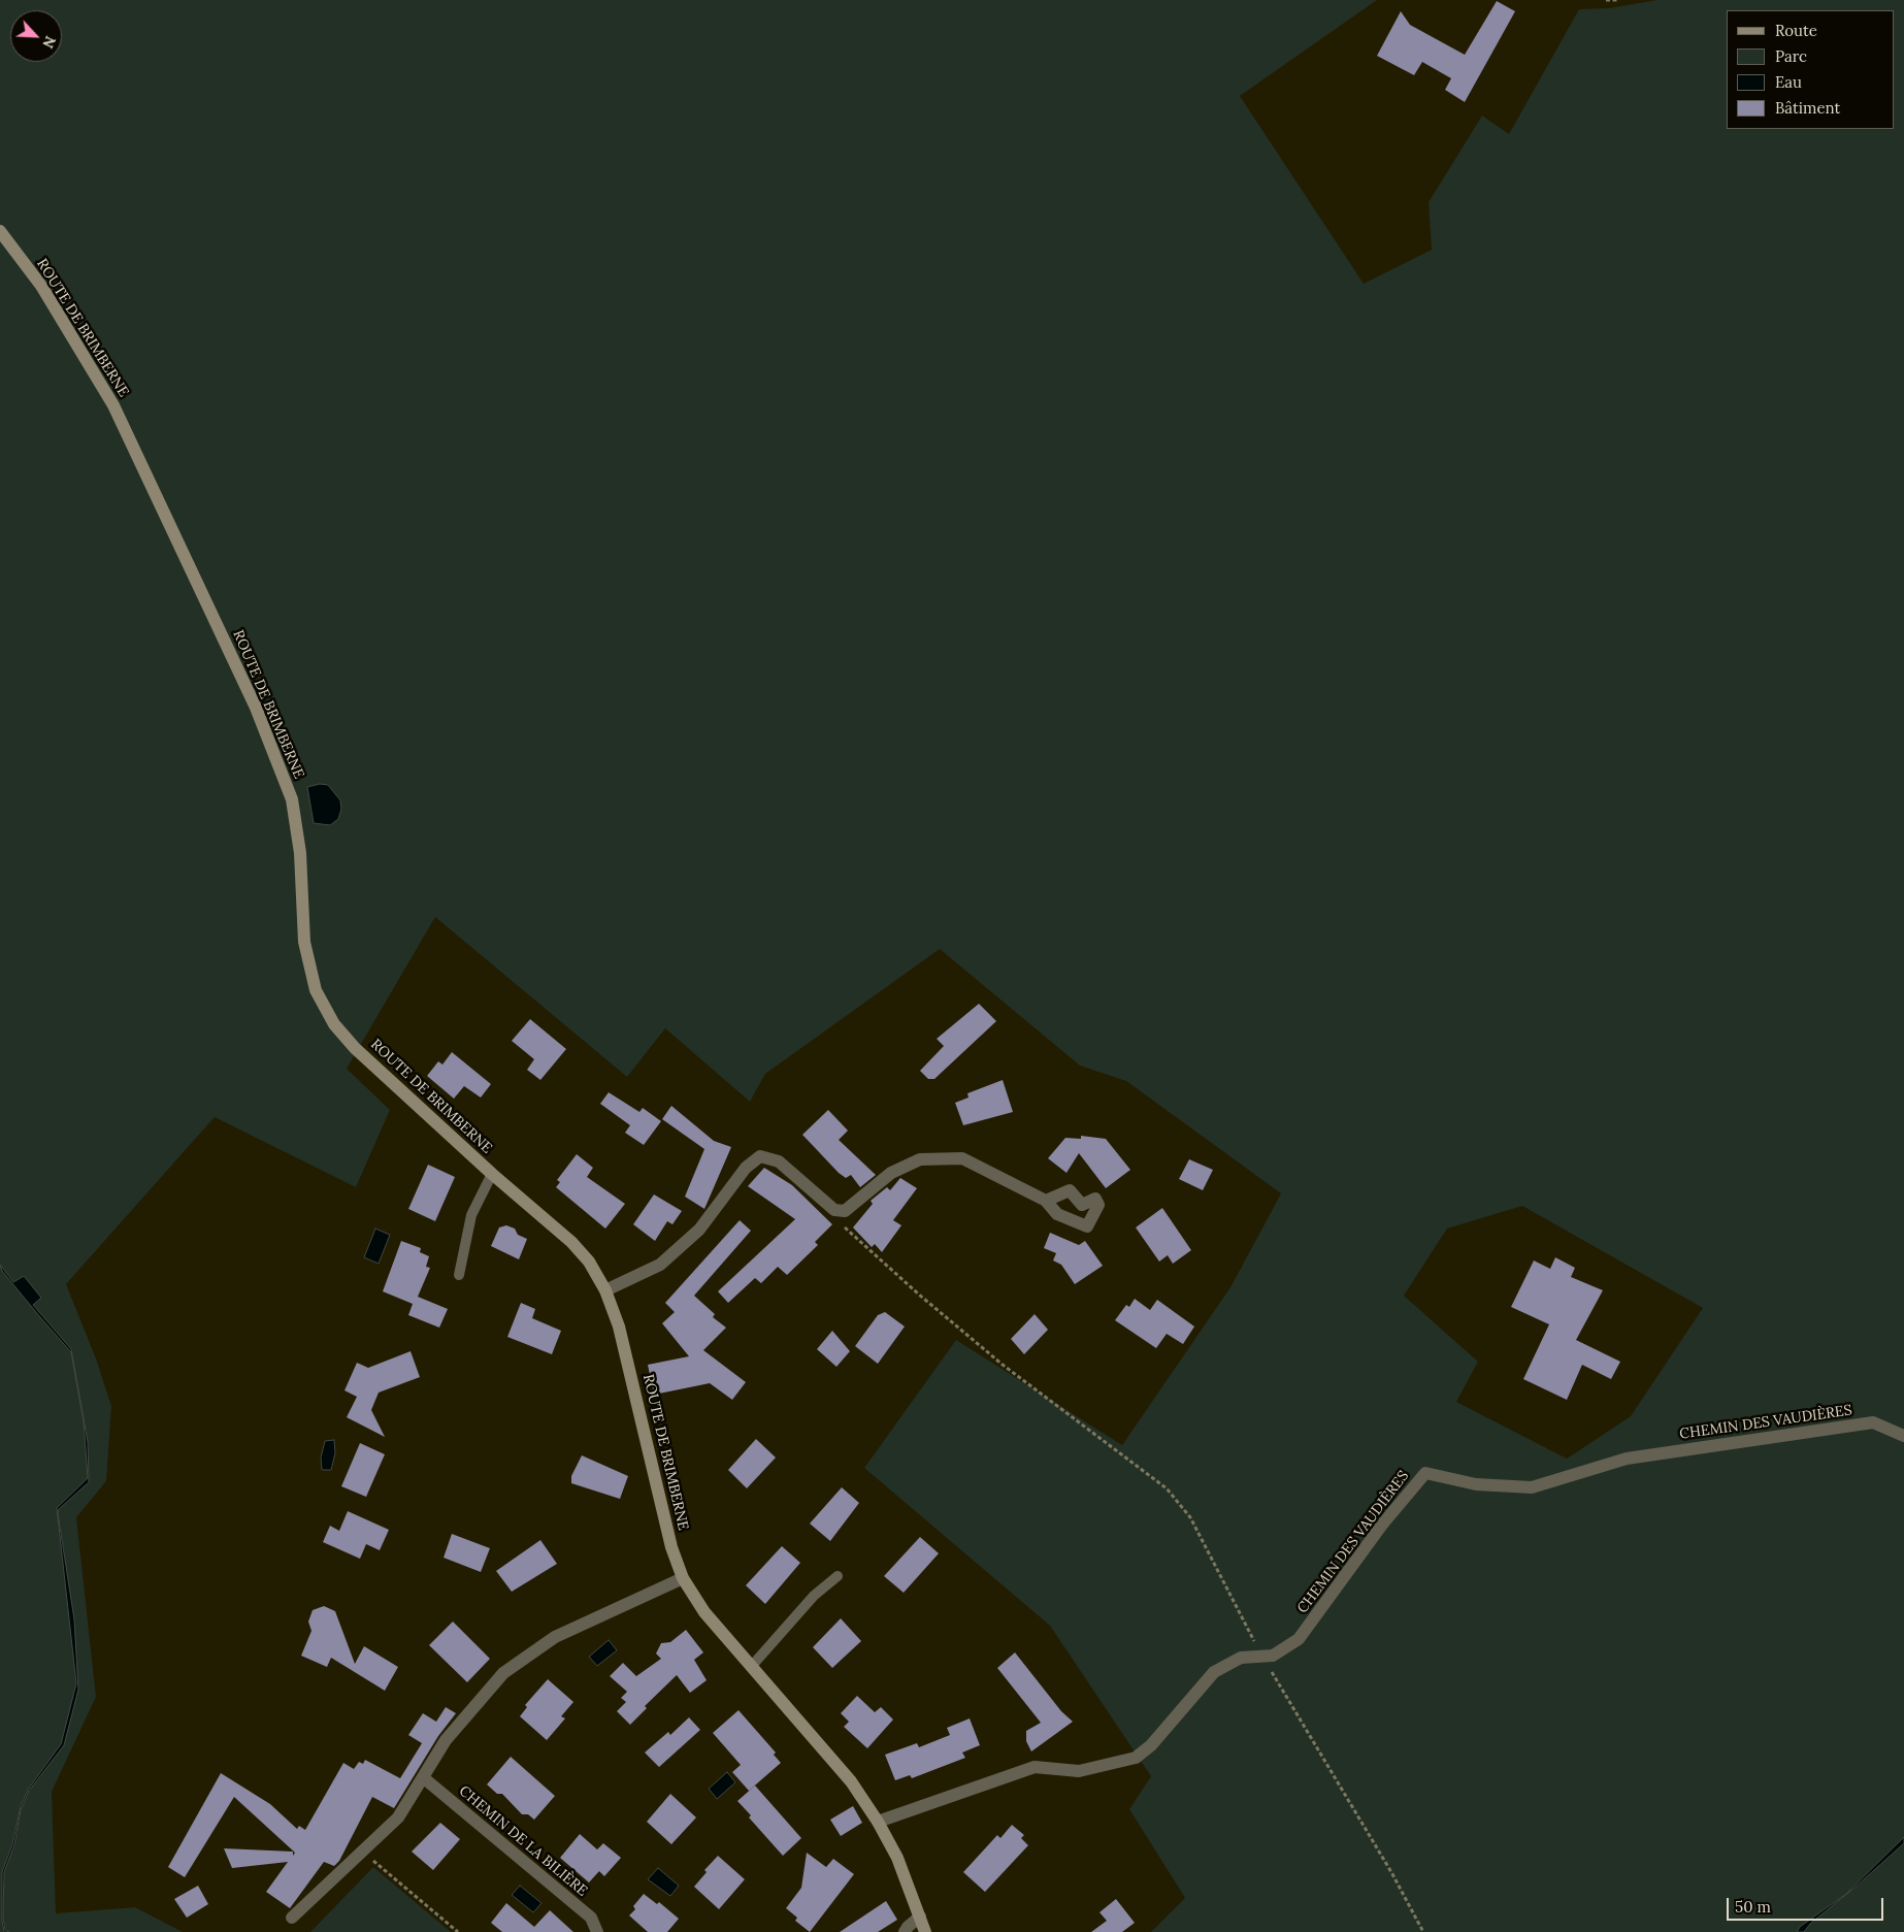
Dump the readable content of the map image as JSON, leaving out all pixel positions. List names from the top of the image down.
{
  "streets": {
    "street": ["ROUTE DE BRIMBERNE", "CHEMIN DES VAUDIÈRES", "CHEMIN DE LA BILIÈRE"]
  },
  "crossings": [
    ["ROUTE DE BRIMBERNE", "CHEMIN DES VAUDIÈRES"]
  ],
  "legend": [
    "Route",
    "Parc",
    "Eau",
    "Bâtiment"
  ],
  "scale_bar": "50 m",
  "north": "bottom right"
}
